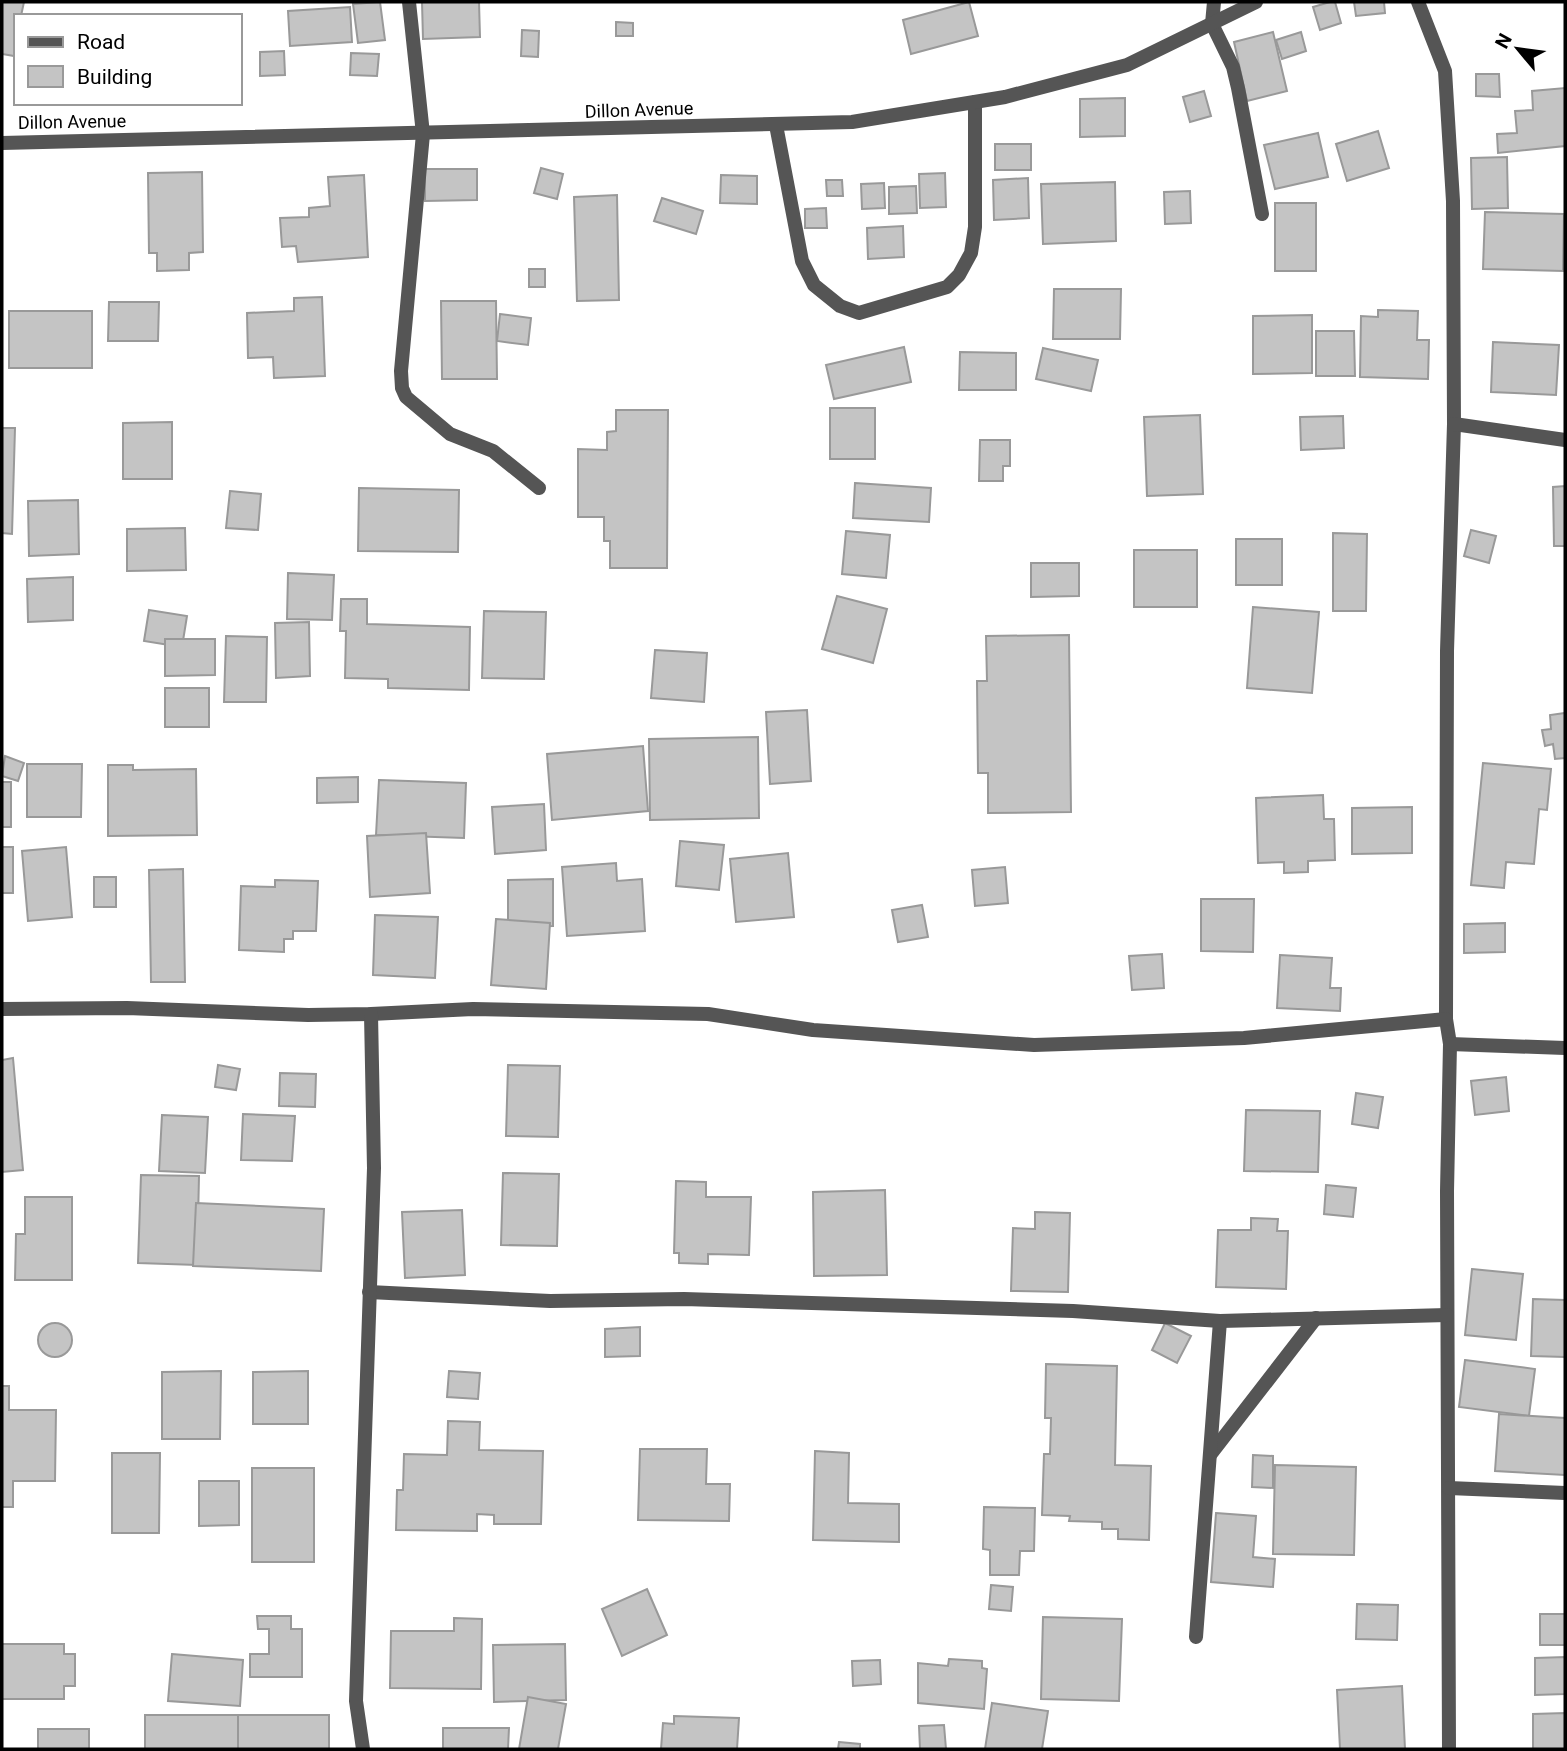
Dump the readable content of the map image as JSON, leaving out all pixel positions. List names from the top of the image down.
{
  "streets": {
    "street": ["Dillon Avenue"]
  },
  "legend": ["Road", "Building"],
  "north": "top left"
}
